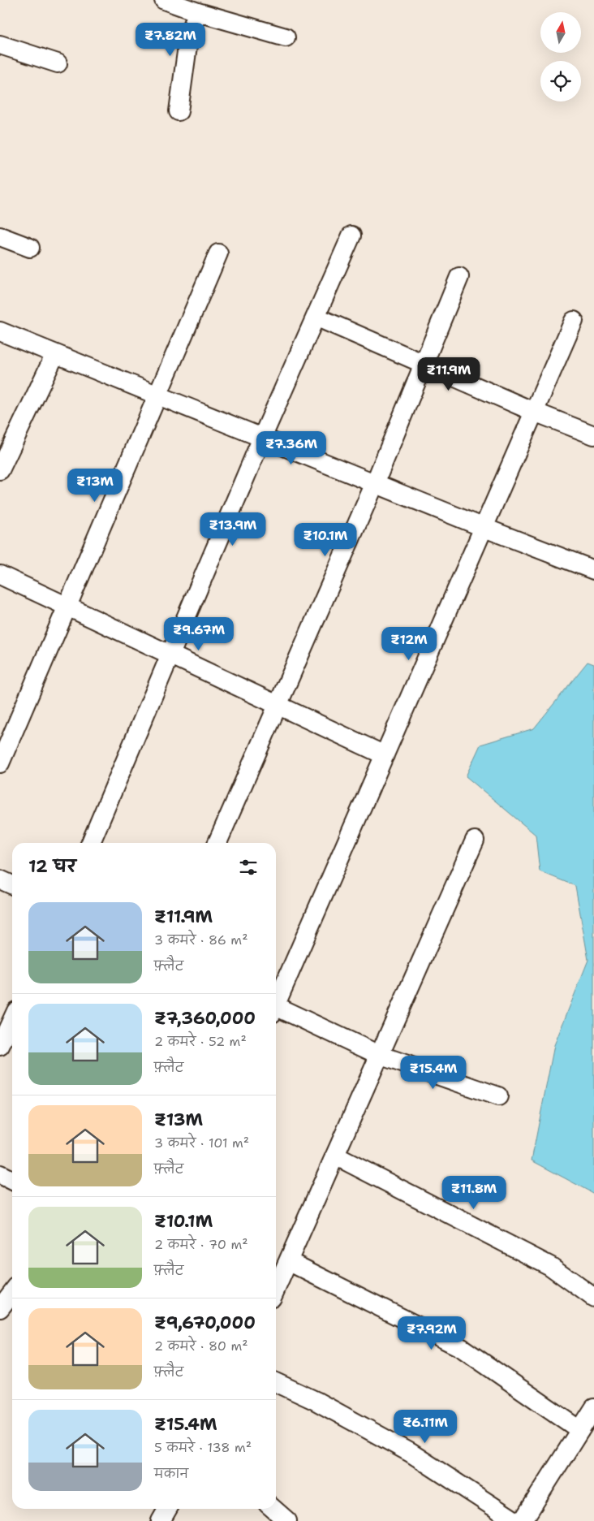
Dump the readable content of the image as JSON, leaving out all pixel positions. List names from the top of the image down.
{
  "north": "top",
  "page": {
    "price": [
      "₹7.82M",
      "₹11.9M",
      "₹7.36M",
      "₹13M",
      "₹13.9M",
      "₹10.1M",
      "₹9.67M",
      "₹12M",
      "₹15.4M",
      "₹11.8M",
      "₹7.92M",
      "₹6.11M"
    ],
    "heading": "12 घर",
    "list": [
      {
        "name": "₹11.9M",
        "note": "3 कमरे · 86 m² · फ़्लैट"
      },
      {
        "name": "₹7,360,000",
        "note": "2 कमरे · 52 m² · फ़्लैट"
      },
      {
        "name": "₹13M",
        "note": "3 कमरे · 101 m² · फ़्लैट"
      },
      {
        "name": "₹10.1M",
        "note": "2 कमरे · 70 m² · फ़्लैट"
      },
      {
        "name": "₹9,670,000",
        "note": "2 कमरे · 80 m² · फ़्लैट"
      },
      {
        "name": "₹15.4M",
        "note": "5 कमरे · 138 m² · मकान"
      }
    ]
  }
}
